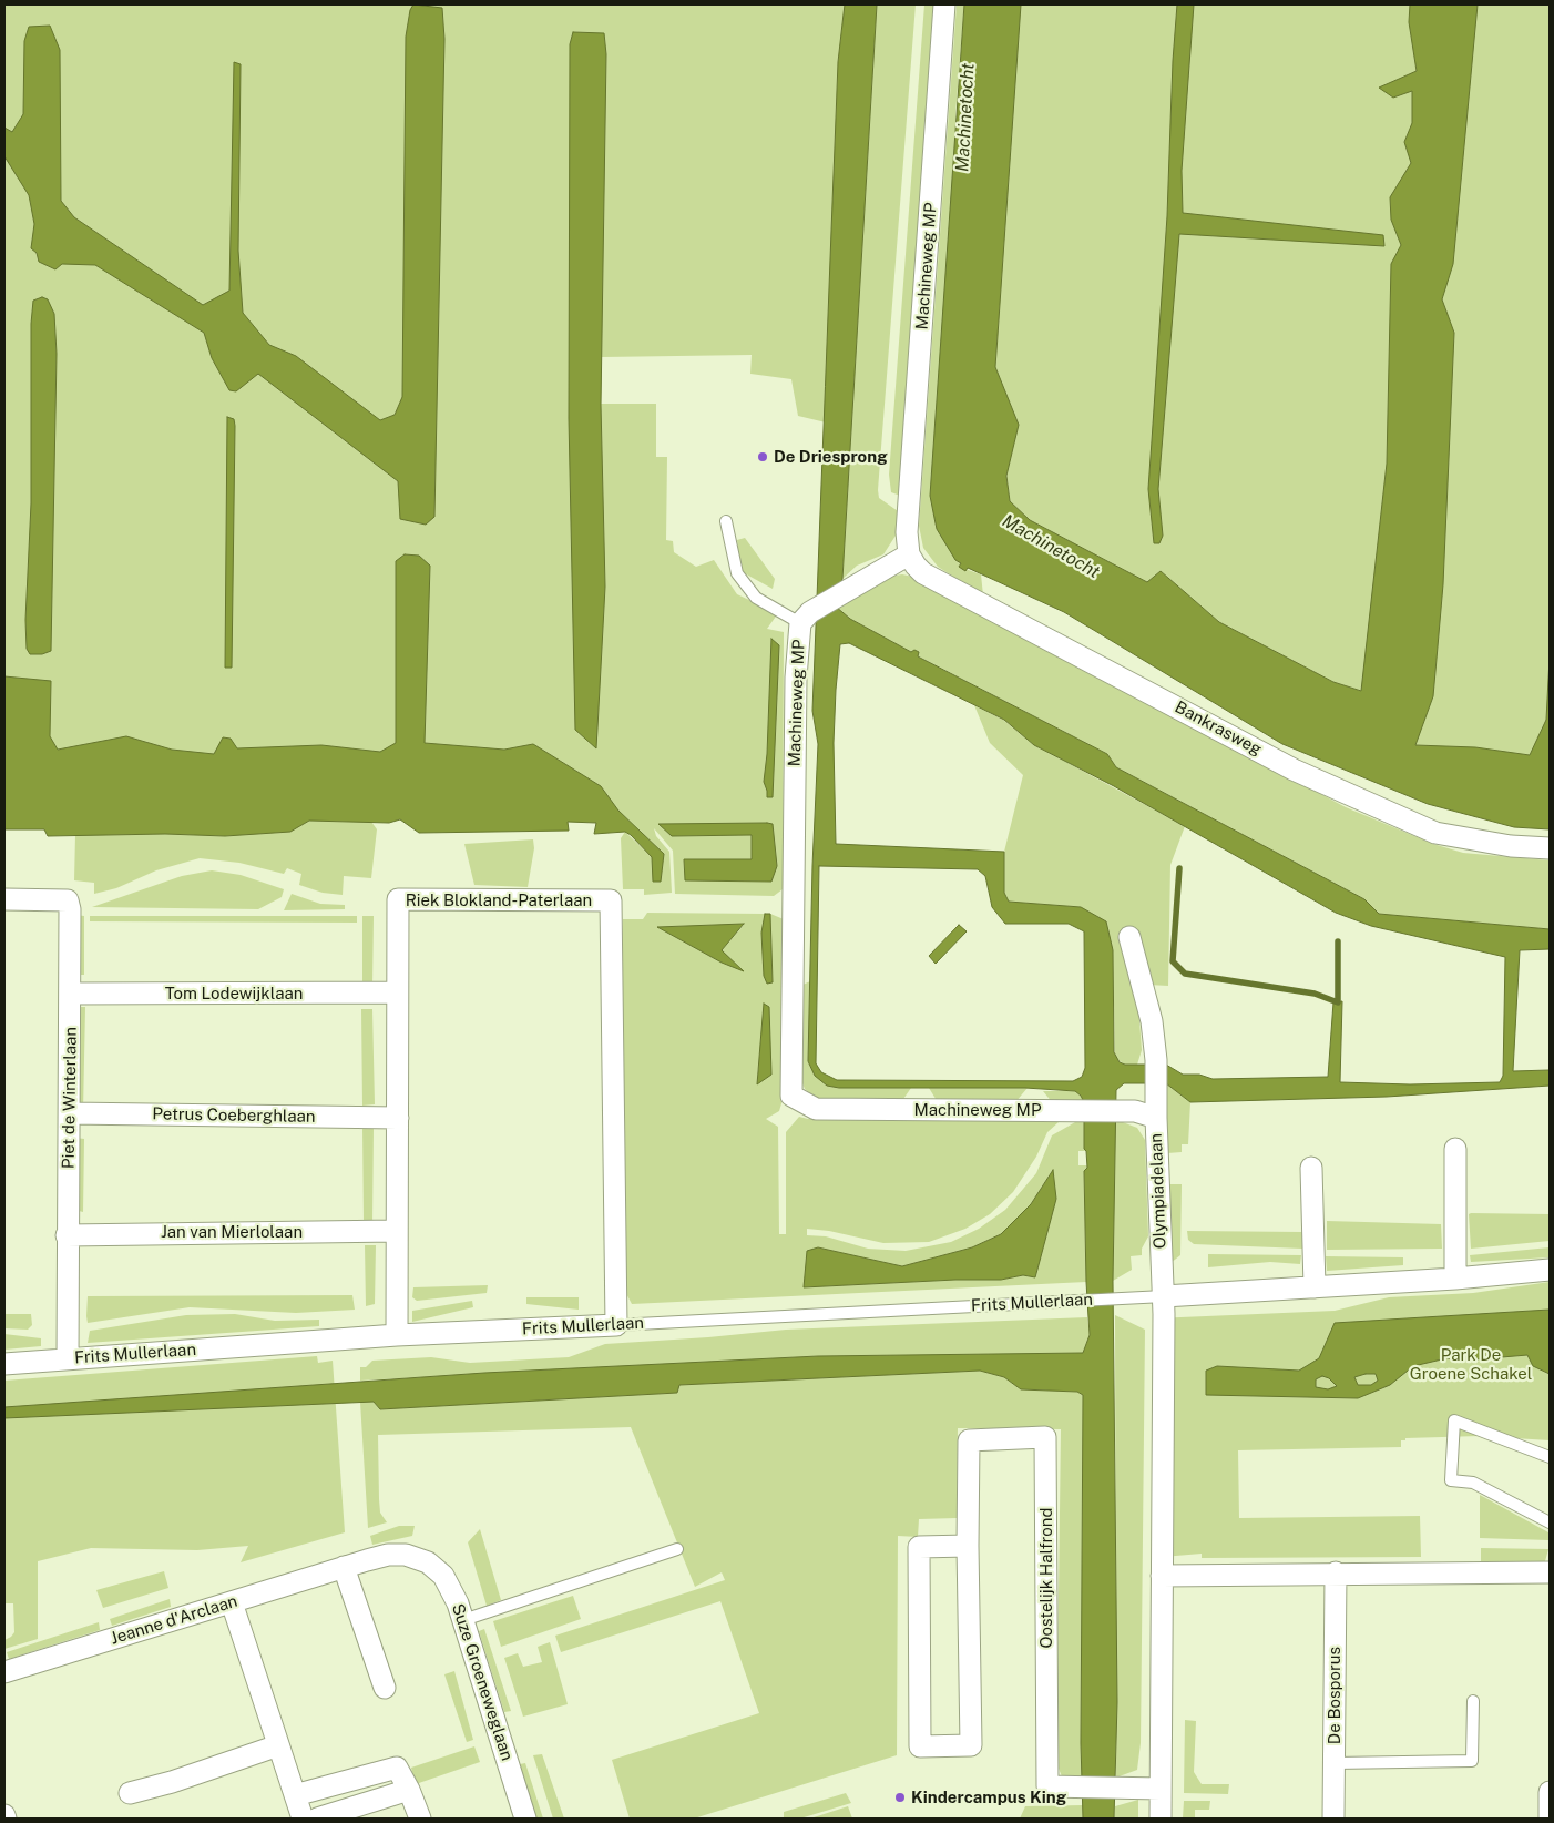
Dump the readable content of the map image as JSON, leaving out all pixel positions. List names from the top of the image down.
{
  "streets": {
    "street": [
      "Machineweg MP",
      "Bankrasweg",
      "Riek Blokland-Paterlaan",
      "Tom Lodewijklaan",
      "Piet de Winterlaan",
      "Petrus Coeberghlaan",
      "Olympiadelaan",
      "Jan van Mierlolaan",
      "Frits Mullerlaan",
      "Oostelijk Halfrond",
      "Jeanne d'Arclaan",
      "Suze Groeneweglaan",
      "De Bosporus"
    ]
  },
  "crossings": [
    ["Machineweg MP", "Bankrasweg"],
    ["Machineweg MP", "Olympiadelaan"],
    ["Riek Blokland-Paterlaan", "Tom Lodewijklaan"],
    ["Riek Blokland-Paterlaan", "Petrus Coeberghlaan"],
    ["Riek Blokland-Paterlaan", "Jan van Mierlolaan"],
    ["Riek Blokland-Paterlaan", "Frits Mullerlaan"],
    ["Tom Lodewijklaan", "Piet de Winterlaan"],
    ["Piet de Winterlaan", "Petrus Coeberghlaan"],
    ["Piet de Winterlaan", "Jan van Mierlolaan"],
    ["Piet de Winterlaan", "Frits Mullerlaan"],
    ["Olympiadelaan", "Frits Mullerlaan"],
    ["Jeanne d'Arclaan", "Suze Groeneweglaan"]
  ],
  "water": ["Machinetocht"],
  "parks": ["Park De Groene Schakel"],
  "places": ["De Driesprong", "Kindercampus King"]
}
